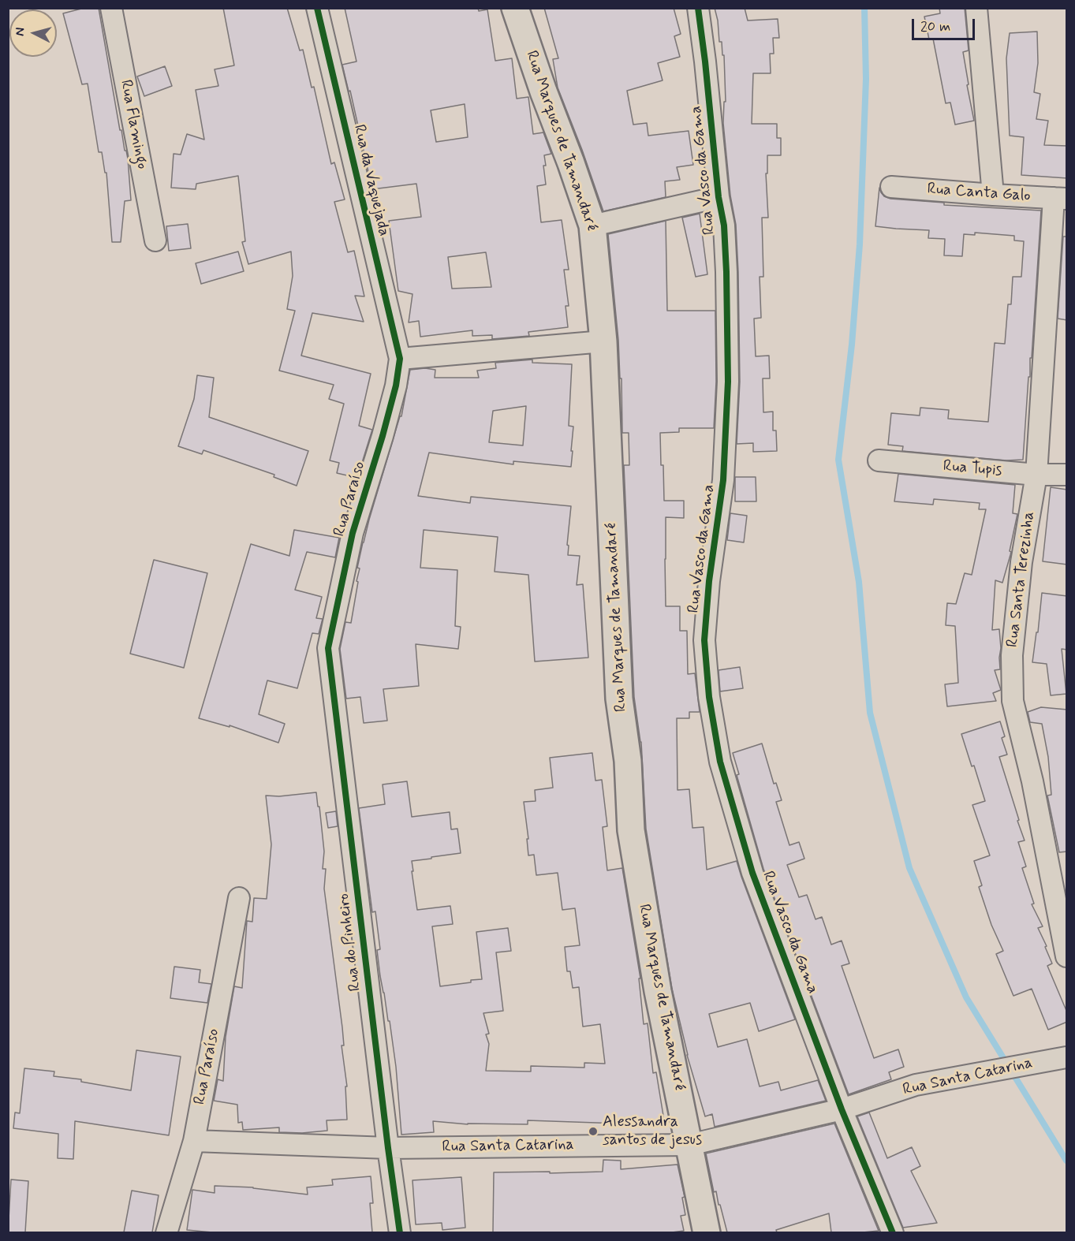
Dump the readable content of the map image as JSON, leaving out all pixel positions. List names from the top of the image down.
{
  "streets": {
    "street": [
      "Rua Flamingo",
      "Rua Marques de Tamandaré",
      "Rua Vasco da Gama",
      "Rua da Vaquejada",
      "Rua Canta Galo",
      "Rua Tupis",
      "Rua Paraíso",
      "Rua Santa Terezinha",
      "Rua do Pinheiro",
      "Rua Santa Catarina"
    ]
  },
  "crossings": [
    ["Rua Marques de Tamandaré", "Rua Santa Catarina"],
    ["Rua Vasco da Gama", "Rua Santa Catarina"],
    ["Rua da Vaquejada", "Rua Paraíso"],
    ["Rua Canta Galo", "Rua Santa Terezinha"],
    ["Rua Tupis", "Rua Santa Terezinha"],
    ["Rua Paraíso", "Rua do Pinheiro"],
    ["Rua Paraíso", "Rua Santa Catarina"],
    ["Rua do Pinheiro", "Rua Santa Catarina"]
  ],
  "places": ["Alessandra santos de jesus"],
  "scale_bar": "20 m",
  "north": "left"
}
